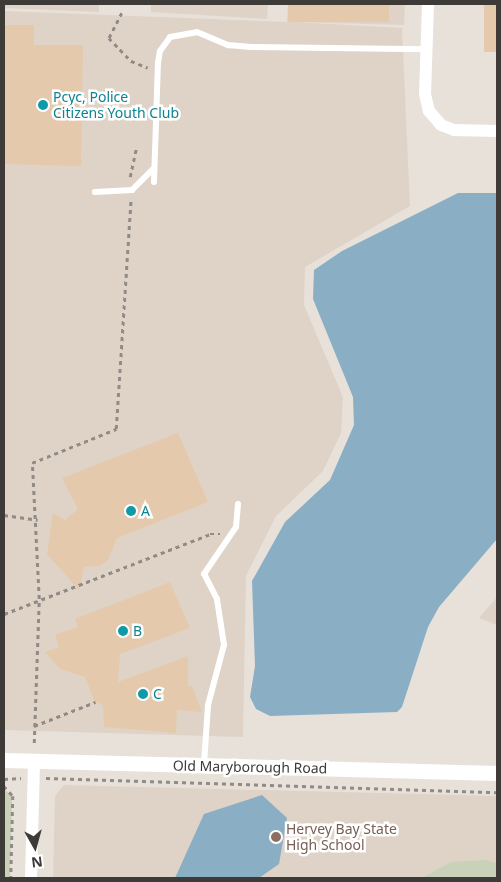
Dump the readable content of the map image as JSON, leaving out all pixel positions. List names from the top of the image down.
{
  "streets": {
    "street": ["Old Maryborough Road"]
  },
  "places": [
    "Pcyc, Police Citizens Youth Club",
    "A",
    "B",
    "C",
    "Hervey Bay State High School"
  ],
  "north": "bottom"
}
